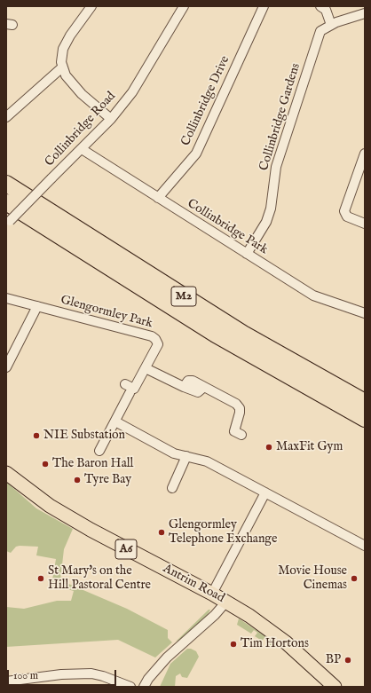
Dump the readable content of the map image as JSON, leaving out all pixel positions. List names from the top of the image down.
{
  "streets": {
    "highway": ["M2"],
    "main road": ["A6", "Antrim Road"],
    "street": [
      "Collinbridge Drive",
      "Collinbridge Gardens",
      "Collinbridge Road",
      "Collinbridge Park",
      "Glengormley Park"
    ]
  },
  "crossings": [
    ["Collinbridge Drive", "Collinbridge Park"],
    ["Collinbridge Gardens", "Collinbridge Park"],
    ["Collinbridge Road", "Collinbridge Park"]
  ],
  "places": [
    "NIE Substation",
    "MaxFit Gym",
    "The Baron Hall",
    "Tyre Bay",
    "Glengormley Telephone Exchange",
    "St Mary's on the Hill Pastoral Centre",
    "Movie House Cinemas",
    "Tim Hortons",
    "BP"
  ],
  "scale_bar": "100 m"
}
